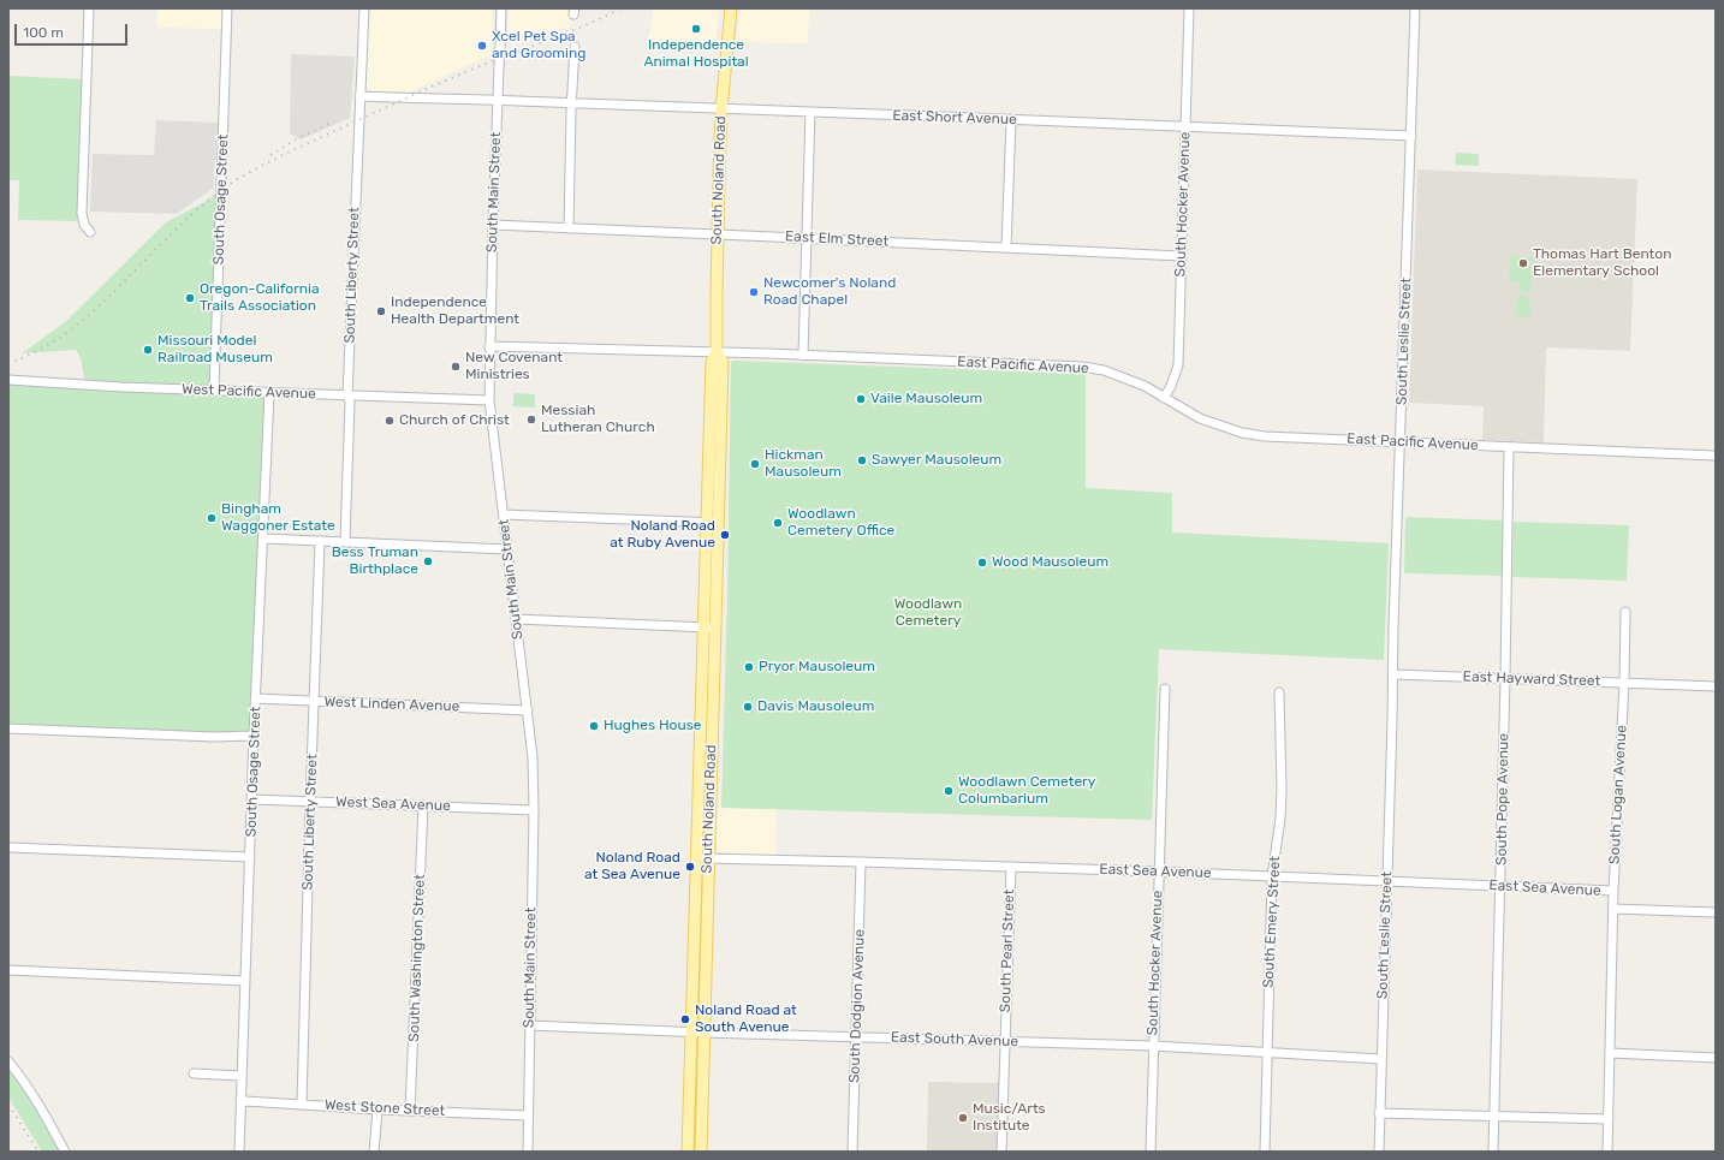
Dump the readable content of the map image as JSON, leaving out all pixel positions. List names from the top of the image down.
{
  "streets": {
    "main road": ["South Noland Road"],
    "street": [
      "East Short Avenue",
      "South Main Street",
      "South Osage Street",
      "South Hocker Avenue",
      "East Elm Street",
      "South Liberty Street",
      "South Leslie Street",
      "East Pacific Avenue",
      "West Pacific Avenue",
      "East Hayward Street",
      "West Linden Avenue",
      "South Logan Avenue",
      "South Pope Avenue",
      "West Sea Avenue",
      "East Sea Avenue",
      "South Emery Street",
      "South Pearl Street",
      "South Washington Street",
      "South Dodgion Avenue",
      "East South Avenue",
      "West Stone Street"
    ]
  },
  "crossings": [
    ["East Short Avenue", "South Noland Road"],
    ["East Short Avenue", "South Main Street"],
    ["East Short Avenue", "South Hocker Avenue"],
    ["East Short Avenue", "South Liberty Street"],
    ["East Short Avenue", "South Leslie Street"],
    ["South Noland Road", "East Elm Street"],
    ["South Noland Road", "East Pacific Avenue"],
    ["South Noland Road", "East Sea Avenue"],
    ["South Noland Road", "East South Avenue"],
    ["South Main Street", "East Elm Street"],
    ["South Main Street", "East Pacific Avenue"],
    ["South Main Street", "West Pacific Avenue"],
    ["South Main Street", "West Linden Avenue"],
    ["South Main Street", "West Sea Avenue"],
    ["South Main Street", "East South Avenue"],
    ["South Main Street", "West Stone Street"],
    ["South Osage Street", "West Pacific Avenue"],
    ["South Osage Street", "West Linden Avenue"],
    ["South Osage Street", "West Sea Avenue"],
    ["South Osage Street", "West Stone Street"],
    ["South Hocker Avenue", "East Elm Street"],
    ["South Hocker Avenue", "East Pacific Avenue"],
    ["South Hocker Avenue", "East Sea Avenue"],
    ["South Hocker Avenue", "East South Avenue"],
    ["South Liberty Street", "West Pacific Avenue"],
    ["South Liberty Street", "West Linden Avenue"],
    ["South Liberty Street", "West Sea Avenue"],
    ["South Liberty Street", "West Stone Street"],
    ["South Leslie Street", "East Pacific Avenue"],
    ["South Leslie Street", "East Hayward Street"],
    ["South Leslie Street", "East Sea Avenue"],
    ["South Leslie Street", "East South Avenue"],
    ["East Pacific Avenue", "South Pope Avenue"],
    ["East Hayward Street", "South Logan Avenue"],
    ["East Hayward Street", "South Pope Avenue"],
    ["South Logan Avenue", "East Sea Avenue"],
    ["South Pope Avenue", "East Sea Avenue"],
    ["West Sea Avenue", "South Washington Street"],
    ["East Sea Avenue", "South Emery Street"],
    ["East Sea Avenue", "South Pearl Street"],
    ["East Sea Avenue", "South Dodgion Avenue"],
    ["South Emery Street", "East South Avenue"],
    ["South Pearl Street", "East South Avenue"],
    ["South Washington Street", "West Stone Street"],
    ["South Dodgion Avenue", "East South Avenue"]
  ],
  "parks": ["Woodlawn Cemetery"],
  "places": [
    "Independence Animal Hospital",
    "Xcel Pet Spa and Grooming",
    "Thomas Hart Benton Elementary School",
    "Newcomer's Noland Road Chapel",
    "Oregon-California Trails Association",
    "Independence Health Department",
    "Missouri Model Railroad Museum",
    "New Covenant Ministries",
    "Vaile Mausoleum",
    "Messiah Lutheran Church",
    "Church of Christ",
    "Sawyer Mausoleum",
    "Hickman Mausoleum",
    "Bingham Waggoner Estate",
    "Woodlawn Cemetery Office",
    "Noland Road at Ruby Avenue",
    "Bess Truman Birthplace",
    "Wood Mausoleum",
    "Pryor Mausoleum",
    "Davis Mausoleum",
    "Hughes House",
    "Woodlawn Cemetery Columbarium",
    "Noland Road at Sea Avenue",
    "Noland Road at South Avenue",
    "Music/Arts Institute"
  ],
  "scale_bar": "100 m"
}
